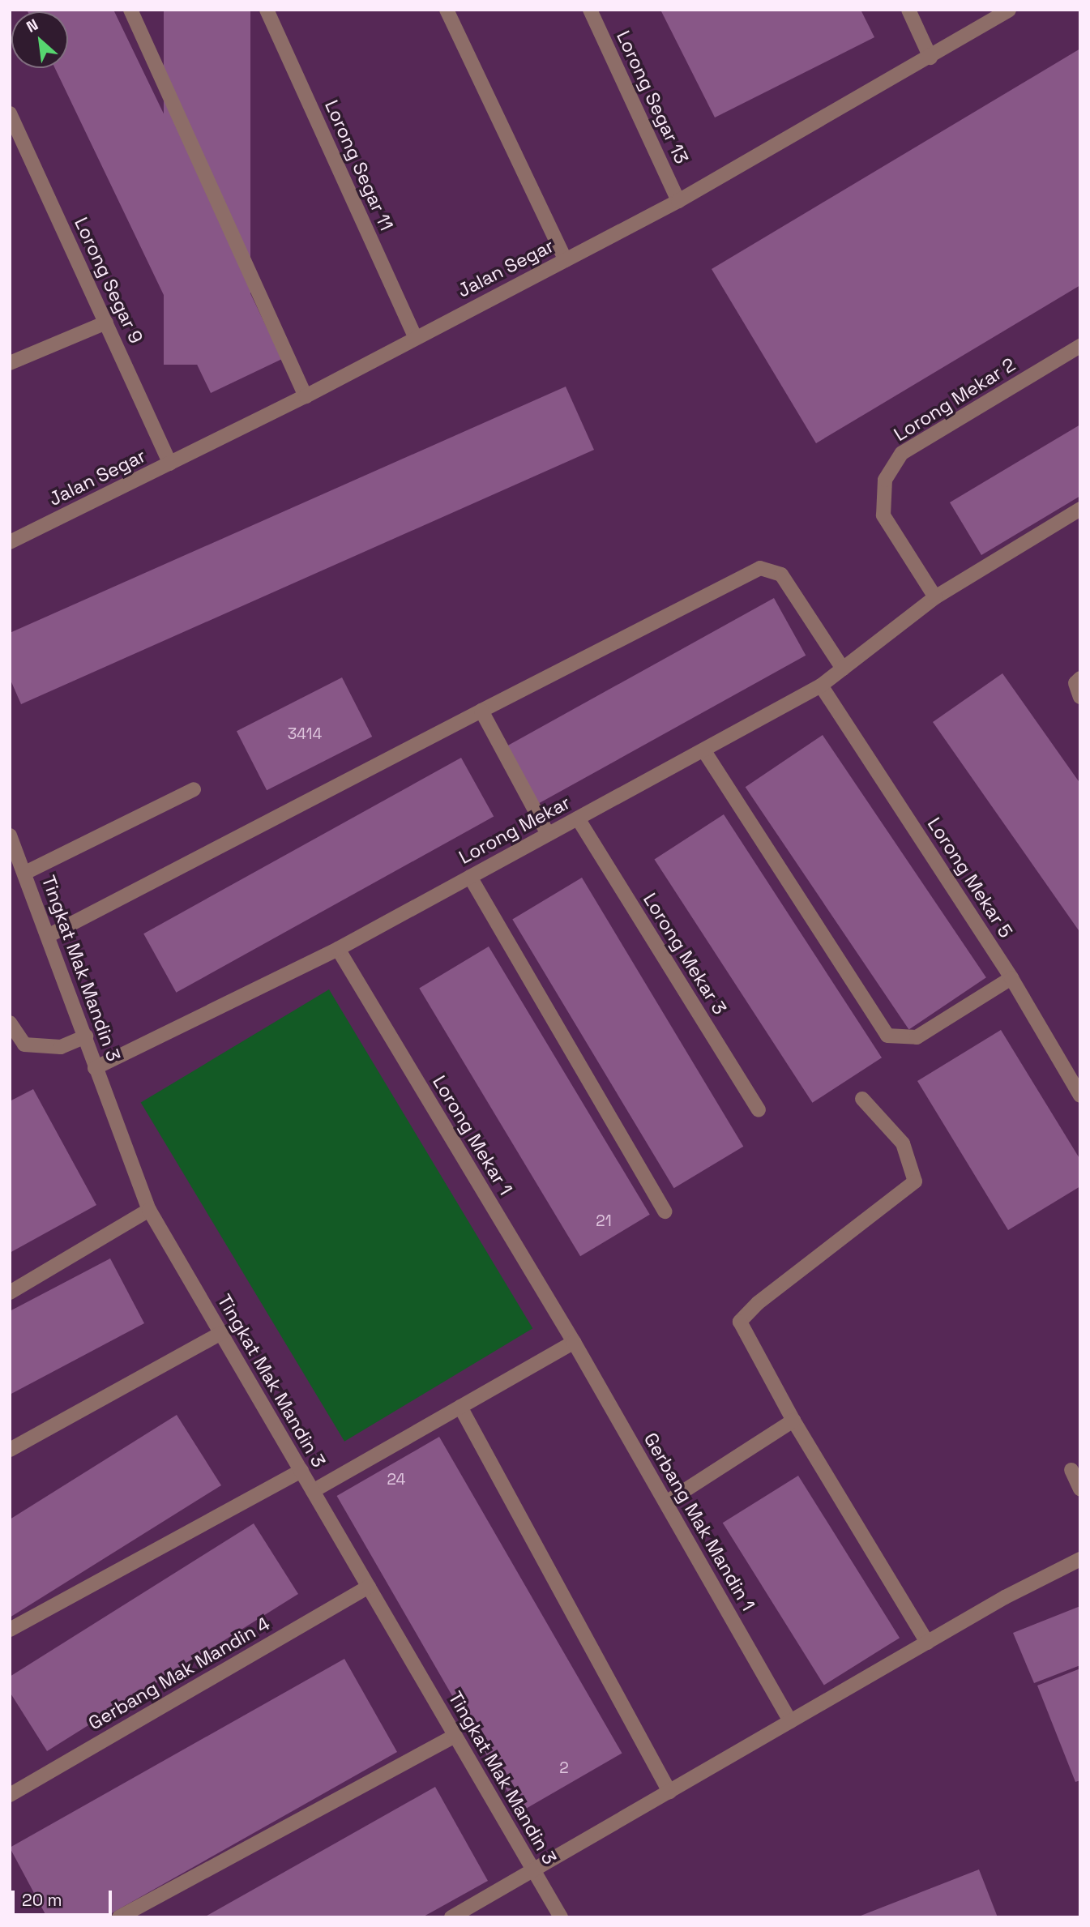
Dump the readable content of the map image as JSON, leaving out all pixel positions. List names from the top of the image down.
{
  "streets": {
    "street": [
      "Lorong Segar 13",
      "Lorong Segar 11",
      "Jalan Segar",
      "Lorong Segar 9",
      "Lorong Mekar 2",
      "Lorong Mekar",
      "Lorong Mekar 5",
      "Lorong Mekar 3",
      "Tingkat Mak Mandin 3",
      "Lorong Mekar 1",
      "Gerbang Mak Mandin 1",
      "Gerbang Mak Mandin 4"
    ]
  },
  "crossings": [
    ["Lorong Segar 13", "Jalan Segar"],
    ["Lorong Segar 11", "Jalan Segar"],
    ["Jalan Segar", "Lorong Segar 9"],
    ["Lorong Mekar 2", "Lorong Mekar"],
    ["Lorong Mekar", "Lorong Mekar 5"],
    ["Lorong Mekar", "Lorong Mekar 3"],
    ["Lorong Mekar", "Tingkat Mak Mandin 3"],
    ["Lorong Mekar", "Lorong Mekar 1"],
    ["Tingkat Mak Mandin 3", "Gerbang Mak Mandin 4"],
    ["Lorong Mekar 1", "Gerbang Mak Mandin 1"]
  ],
  "house_numbers": [
    "3414",
    "21",
    "24",
    "2"
  ],
  "scale_bar": "20 m",
  "north": "top left"
}
